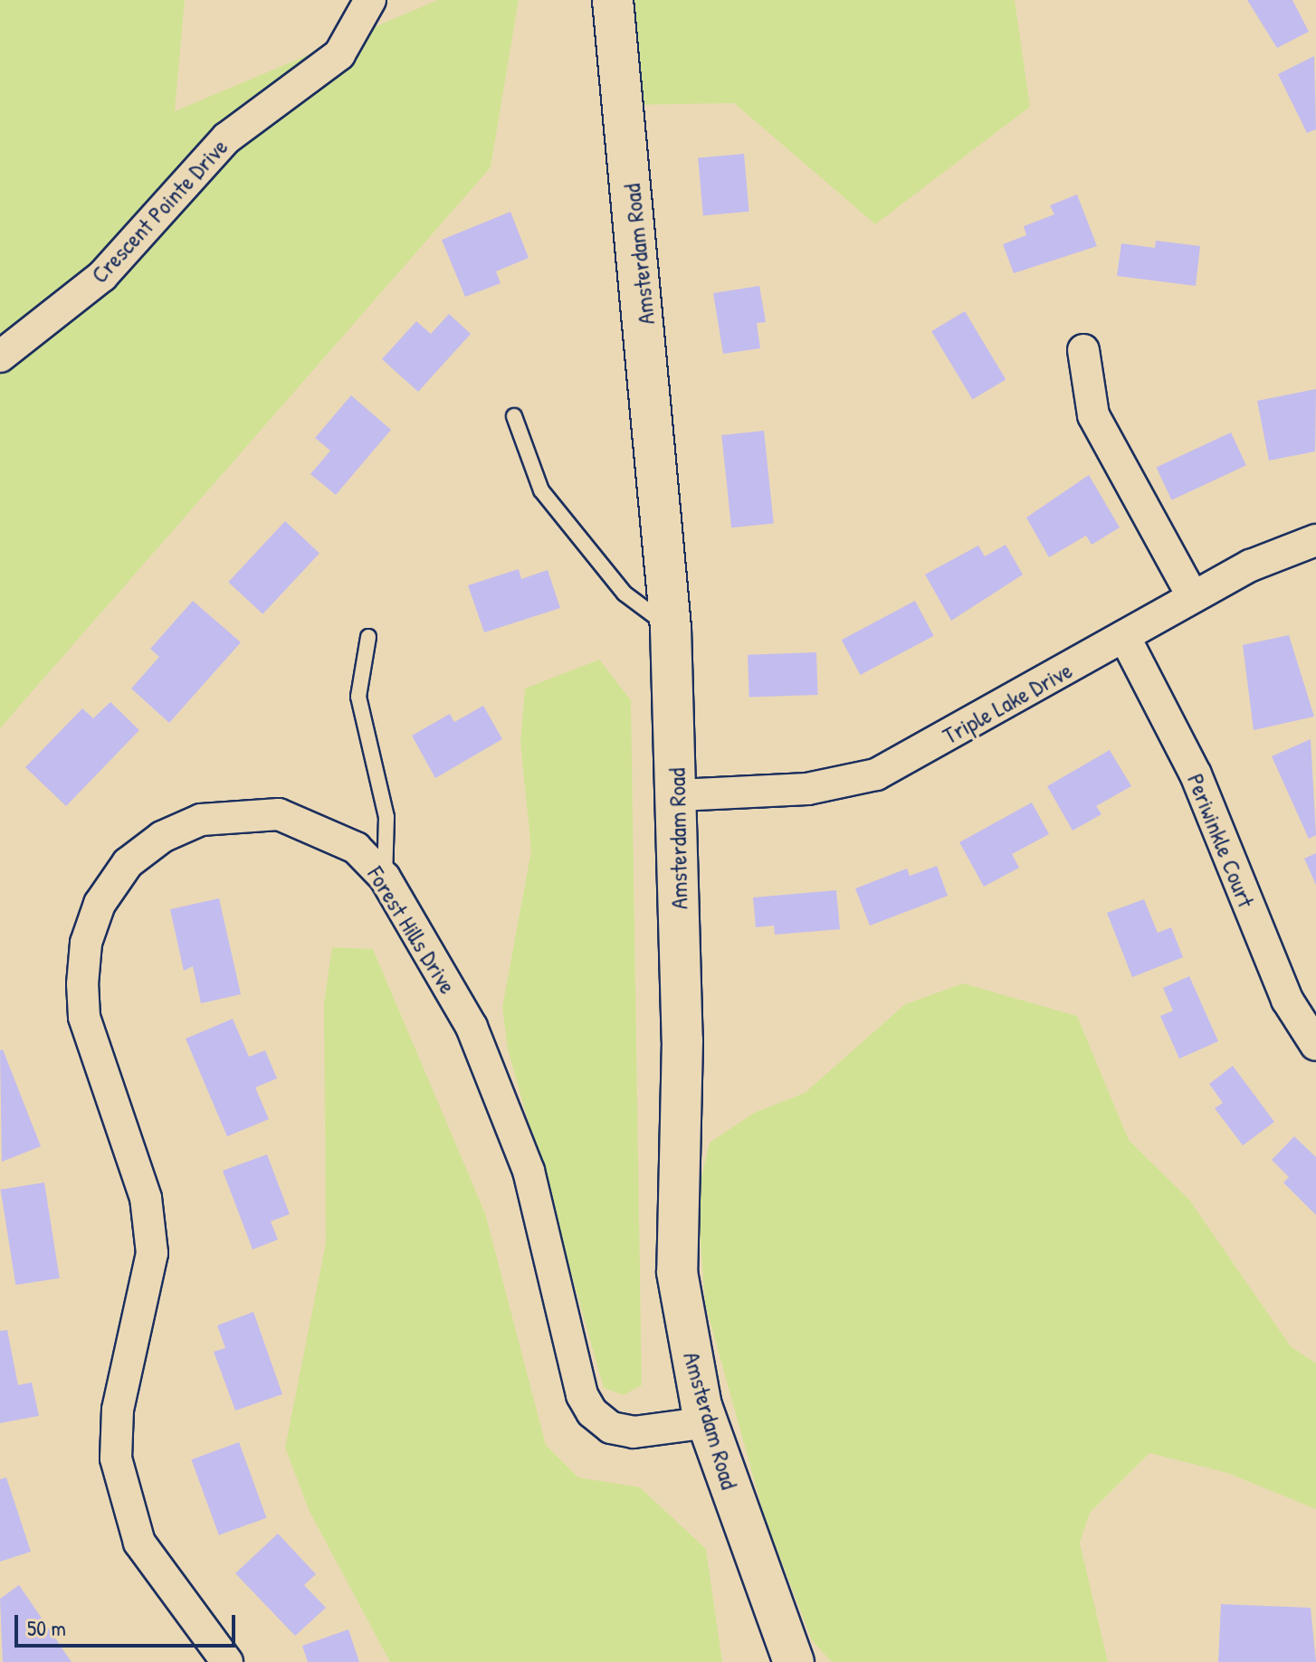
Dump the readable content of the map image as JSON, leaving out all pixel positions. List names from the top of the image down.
{
  "streets": {
    "street": [
      "Crescent Pointe Drive",
      "Amsterdam Road",
      "Triple Lake Drive",
      "Periwinkle Court",
      "Forest Hills Drive"
    ]
  },
  "crossings": [
    ["Amsterdam Road", "Triple Lake Drive"],
    ["Amsterdam Road", "Forest Hills Drive"],
    ["Triple Lake Drive", "Periwinkle Court"]
  ],
  "scale_bar": "50 m"
}
